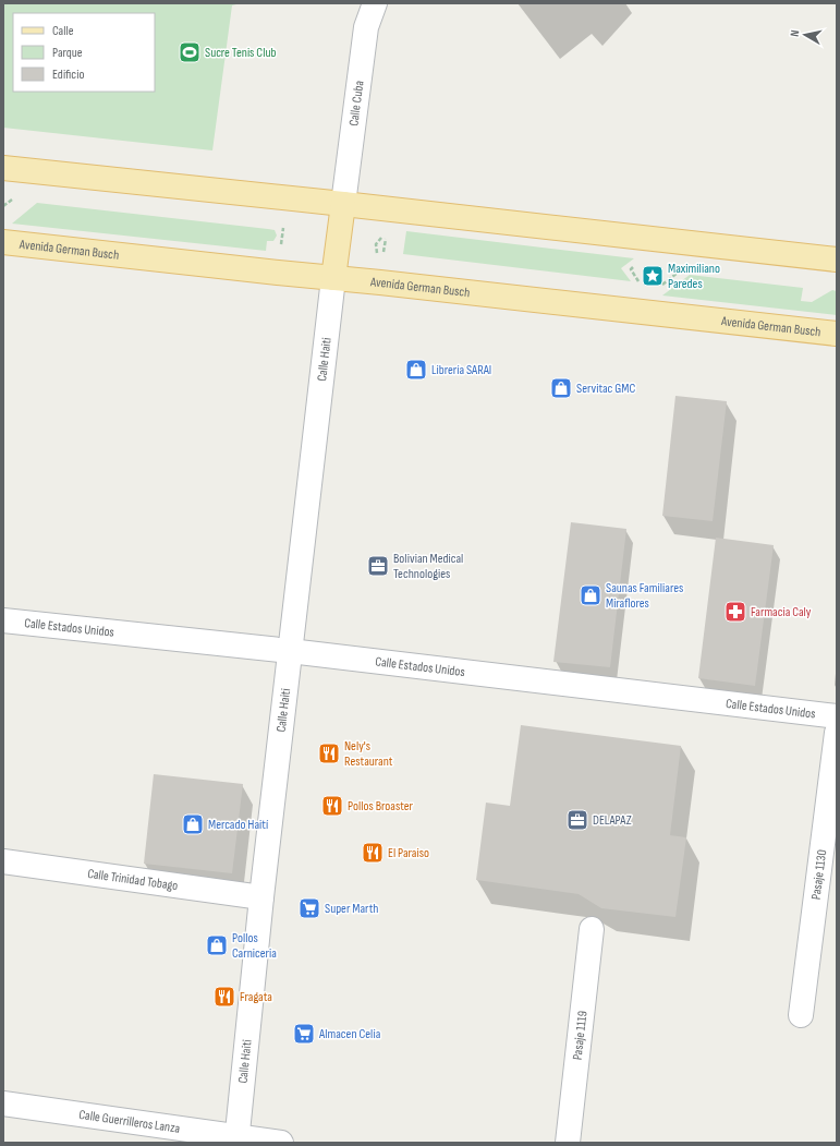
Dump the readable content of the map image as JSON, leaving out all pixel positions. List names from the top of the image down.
{
  "streets": {
    "main road": ["Avenida German Busch"],
    "street": [
      "Calle Cuba",
      "Calle Haiti",
      "Calle Estados Unidos",
      "Pasaje 1130",
      "Calle Trinidad Tobago",
      "Pasaje 1119",
      "Calle Guerrilleros Lanza"
    ]
  },
  "crossings": [
    ["Avenida German Busch", "Calle Haiti"],
    ["Calle Haiti", "Calle Estados Unidos"],
    ["Calle Haiti", "Calle Trinidad Tobago"],
    ["Calle Haiti", "Calle Guerrilleros Lanza"]
  ],
  "places": {
    "sports": ["Sucre Tenis Club"],
    "place": ["Maximiliano Paredes"],
    "shop": [
      "Librería SARAI",
      "Servitac GMC",
      "Saunas Familiares Miraflores",
      "Mercado Haití",
      "Pollos Carniceria"
    ],
    "office": ["Bolivian Medical Technologies", "DELAPAZ"],
    "pharmacy": ["Farmacia Caly"],
    "restaurant": [
      "Nely's Restaurant",
      "Pollos Broaster",
      "El Paraiso",
      "Fragata"
    ],
    "supermarket": ["Super Marth", "Almacen Celia"]
  },
  "legend": ["Calle", "Parque", "Edificio"],
  "north": "left"
}
